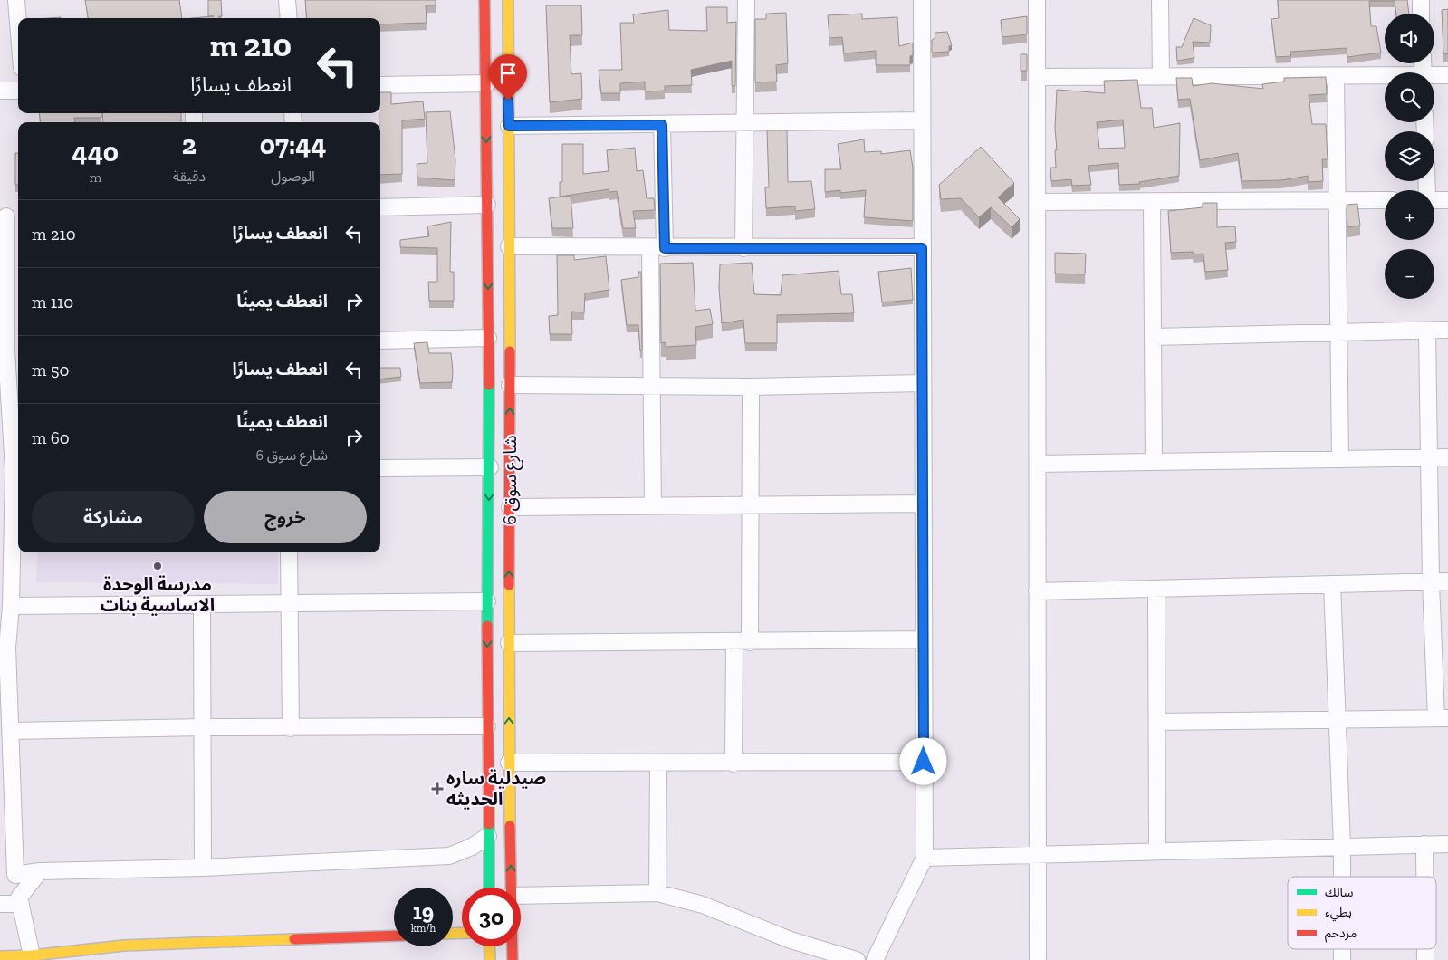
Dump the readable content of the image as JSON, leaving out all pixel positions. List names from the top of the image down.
{
  "streets": {
    "street": ["شارع سوق 6"]
  },
  "places": {
    "other": ["مدرسة الوحدة الاساسية بنات"],
    "health": ["صيدلية ساره الحديثه"]
  },
  "legend": ["سالك", "بطيء", "مزدحم"],
  "page": {
    "map_buttons": ["+", "−"],
    "turn": ["210 m", "انعطف يسارًا"],
    "eta": [
      "07:44",
      "الوصول",
      "2",
      "دقيقة",
      "440",
      "m"
    ],
    "list": [
      {
        "name": "انعطف يسارًا",
        "value": "210 m"
      },
      {
        "name": "انعطف يمينًا",
        "value": "110 m"
      },
      {
        "name": "انعطف يسارًا",
        "value": "50 m"
      },
      {
        "name": "انعطف يمينًا",
        "note": "شارع سوق 6",
        "value": "60 m"
      }
    ],
    "buttons": ["خروج", "مشاركة"],
    "speed": "19 km/h",
    "limit": "30"
  }
}
